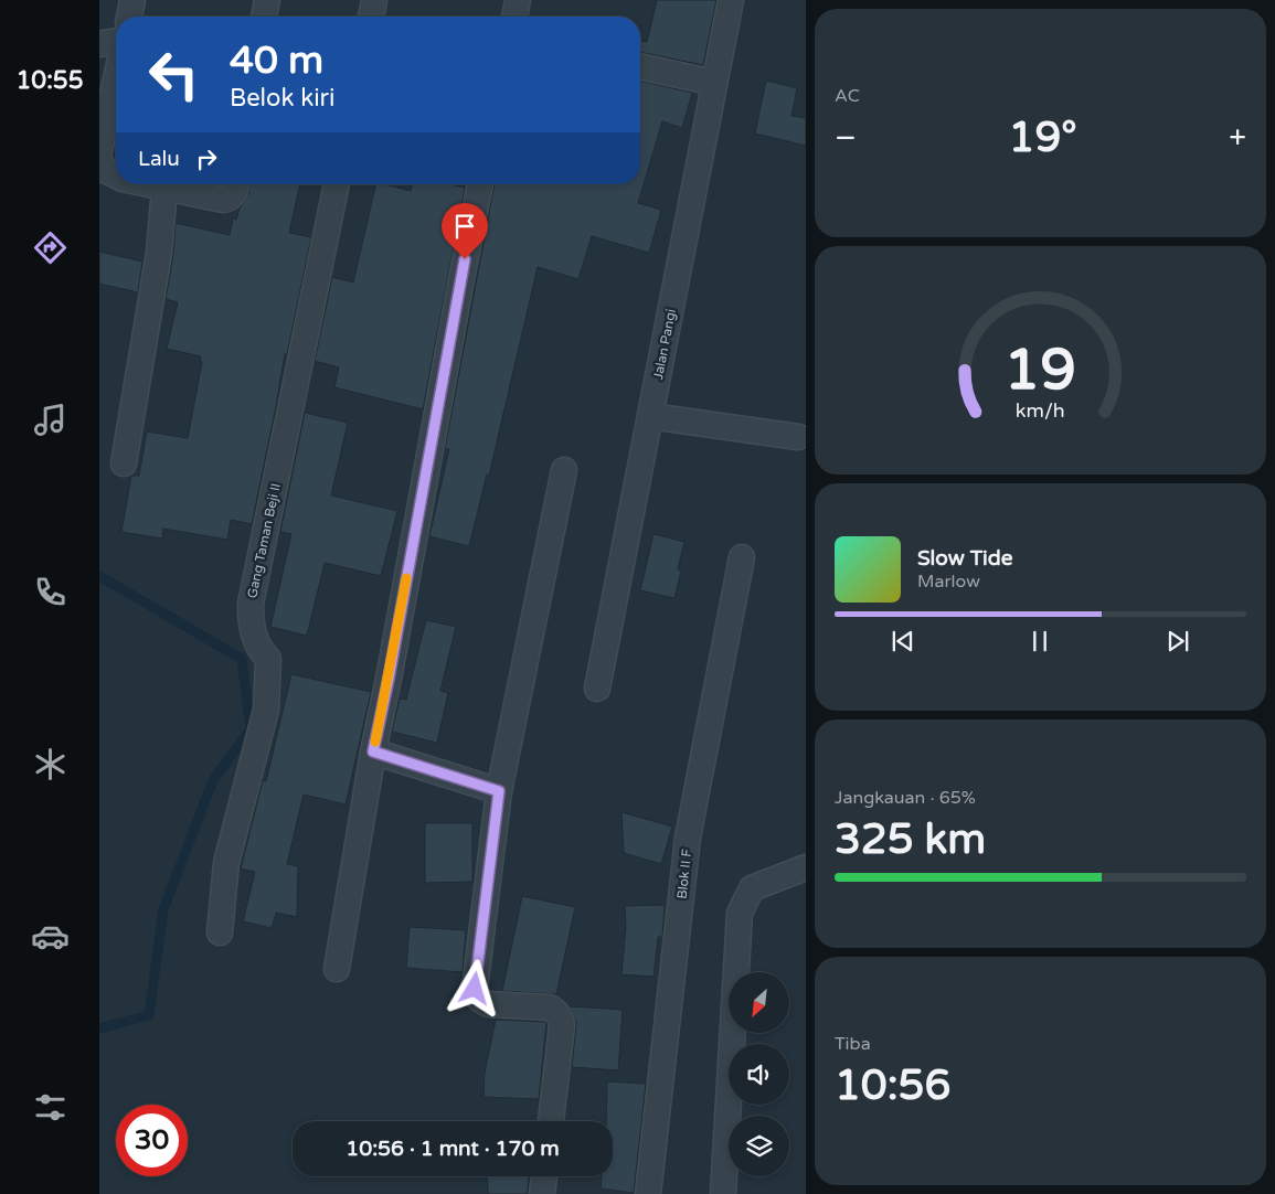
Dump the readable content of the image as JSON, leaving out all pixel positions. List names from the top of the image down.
{
  "streets": {
    "street": ["Jalan Pangi", "Gang Taman Beji II", "Blok II F"]
  },
  "north": "bottom left",
  "page": {
    "tabs": "10:55",
    "tile": [
      "AC",
      ["Jangkauan · 65%", "325 km"],
      ["Tiba", "10:56"]
    ],
    "turn": ["40 m", "Belok kiri"],
    "heat": ["−", "19°", "+"],
    "then": "Lalu",
    "song": ["Slow Tide", "Marlow"],
    "limit": "30",
    "trip": "10:56 · 1 mnt · 170 m",
    "gauge": ["19", "km/h"]
  }
}
